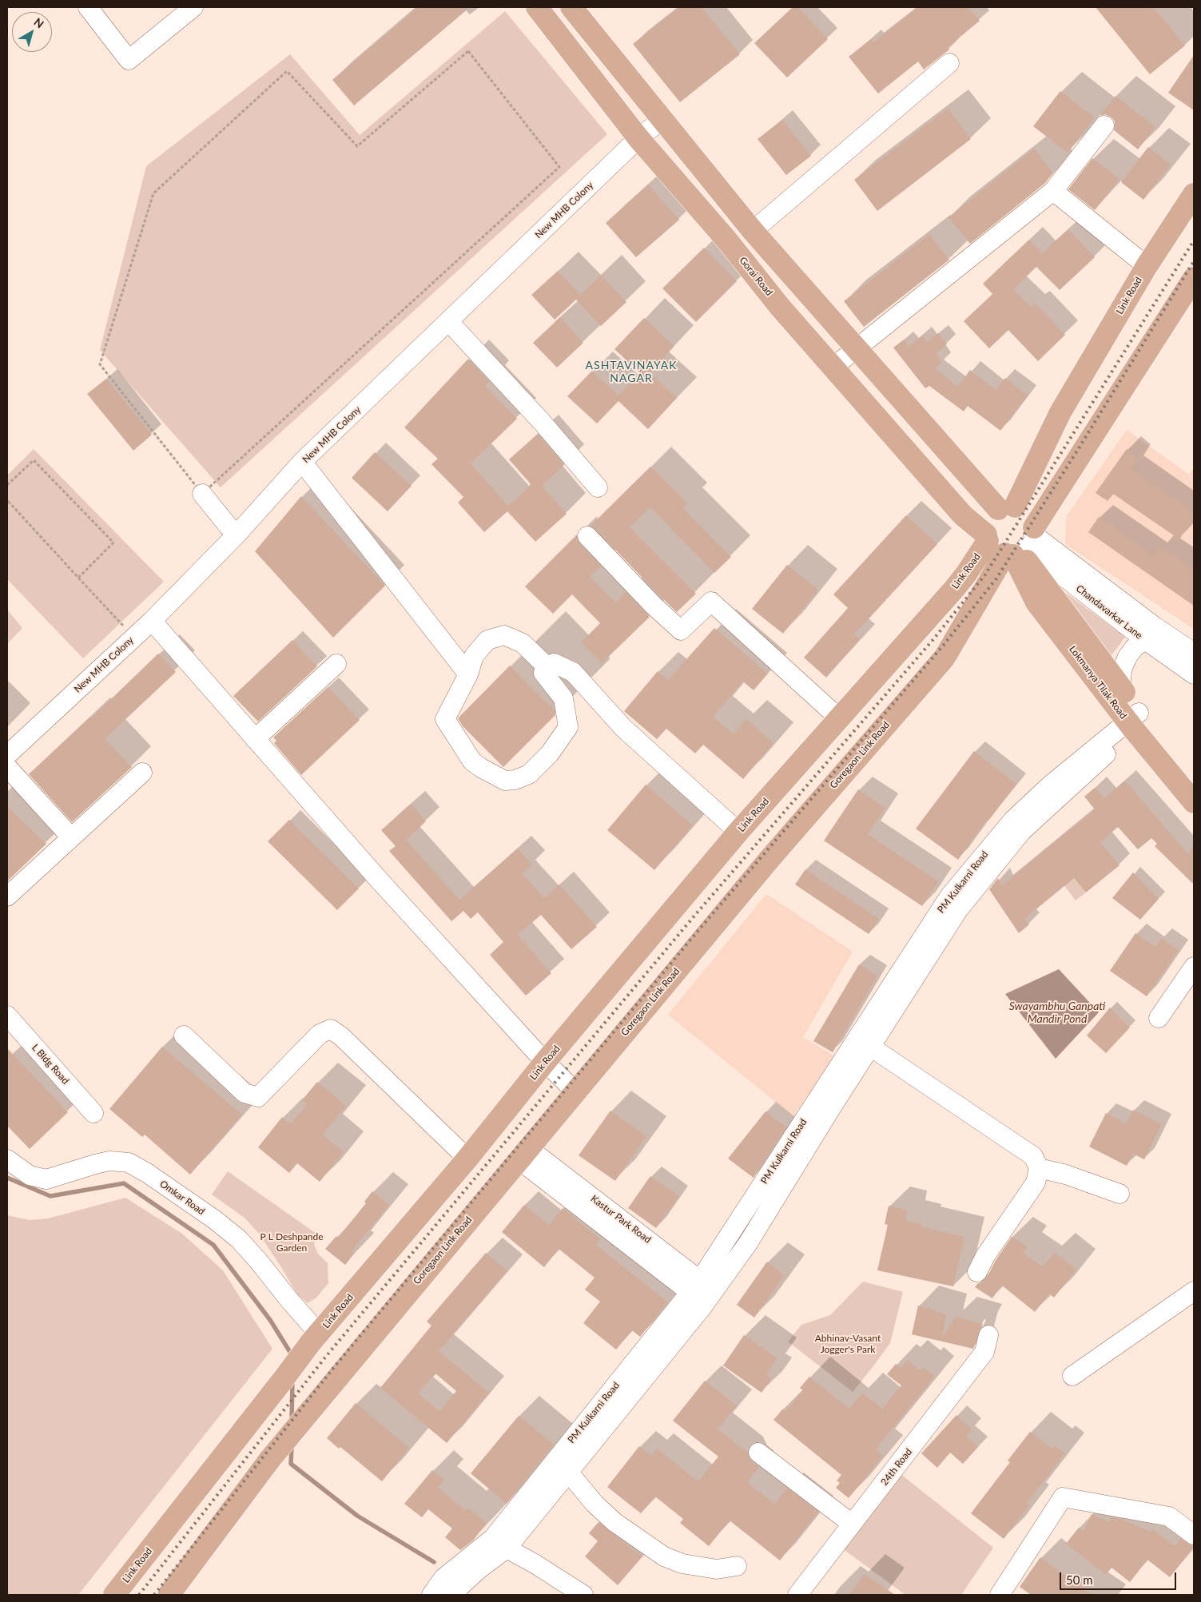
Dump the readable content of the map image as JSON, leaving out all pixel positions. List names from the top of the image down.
{
  "streets": {
    "main road": [
      "Gorai Road",
      "Link Road",
      "Lokmanya Tilak Road",
      "Goregaon Link Road"
    ],
    "street": [
      "New MHB Colony",
      "Chandavarkar Lane",
      "PM Kulkarni Road",
      "L Bldg Road",
      "Omkar Road",
      "Kastur Park Road",
      "24th Road"
    ]
  },
  "crossings": [
    ["New MHB Colony", "Gorai Road"],
    ["Gorai Road", "Link Road"],
    ["Gorai Road", "Chandavarkar Lane"],
    ["Gorai Road", "Lokmanya Tilak Road"],
    ["Gorai Road", "Goregaon Link Road"],
    ["Link Road", "Chandavarkar Lane"],
    ["Link Road", "Lokmanya Tilak Road"],
    ["Link Road", "Goregaon Link Road"],
    ["Link Road", "Omkar Road"],
    ["Chandavarkar Lane", "Lokmanya Tilak Road"],
    ["Chandavarkar Lane", "Goregaon Link Road"],
    ["Lokmanya Tilak Road", "Goregaon Link Road"],
    ["Lokmanya Tilak Road", "PM Kulkarni Road"],
    ["Goregaon Link Road", "Kastur Park Road"],
    ["PM Kulkarni Road", "Kastur Park Road"]
  ],
  "districts": ["ASHTAVINAYAK NAGAR"],
  "water": ["Swayambhu Ganpati Mandir Pond"],
  "parks": ["P L Deshpande Garden", "Abhinav-Vasant Jogger's Park"],
  "scale_bar": "50 m",
  "north": "top right"
}
